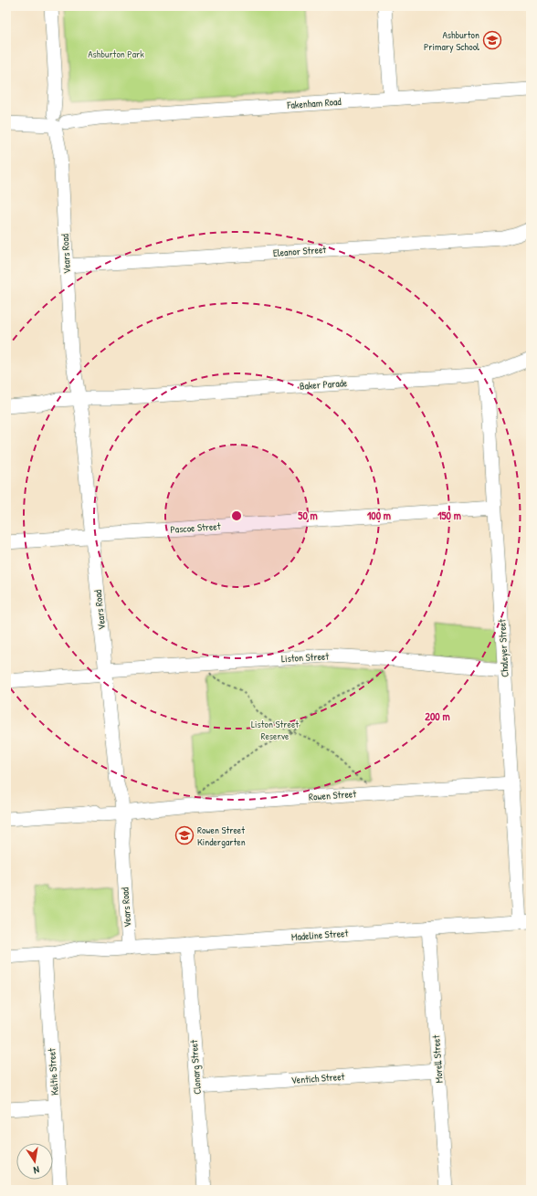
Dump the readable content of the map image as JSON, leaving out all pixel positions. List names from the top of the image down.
{
  "streets": {
    "street": [
      "Fakenham Road",
      "Eleanor Street",
      "Vears Road",
      "Baker Parade",
      "Pascoe Street",
      "Chaleyer Street",
      "Liston Street",
      "Rowen Street",
      "Madeline Street",
      "Morell Street",
      "Clonarg Street",
      "Keltie Street",
      "Ventich Street"
    ]
  },
  "crossings": [
    ["Fakenham Road", "Vears Road"],
    ["Eleanor Street", "Vears Road"],
    ["Vears Road", "Baker Parade"],
    ["Vears Road", "Pascoe Street"],
    ["Vears Road", "Liston Street"],
    ["Vears Road", "Rowen Street"],
    ["Vears Road", "Madeline Street"],
    ["Baker Parade", "Chaleyer Street"],
    ["Pascoe Street", "Chaleyer Street"],
    ["Chaleyer Street", "Liston Street"],
    ["Chaleyer Street", "Rowen Street"],
    ["Chaleyer Street", "Madeline Street"],
    ["Madeline Street", "Morell Street"],
    ["Madeline Street", "Clonarg Street"],
    ["Madeline Street", "Keltie Street"],
    ["Morell Street", "Ventich Street"],
    ["Clonarg Street", "Ventich Street"]
  ],
  "parks": ["Ashburton Park", "Liston Street Reserve"],
  "places": {
    "school or university": ["Ashburton Primary School", "Rowen Street Kindergarten"]
  },
  "north": "bottom",
  "rings": [
    "50 m",
    "100 m",
    "150 m",
    "200 m"
  ]
}
